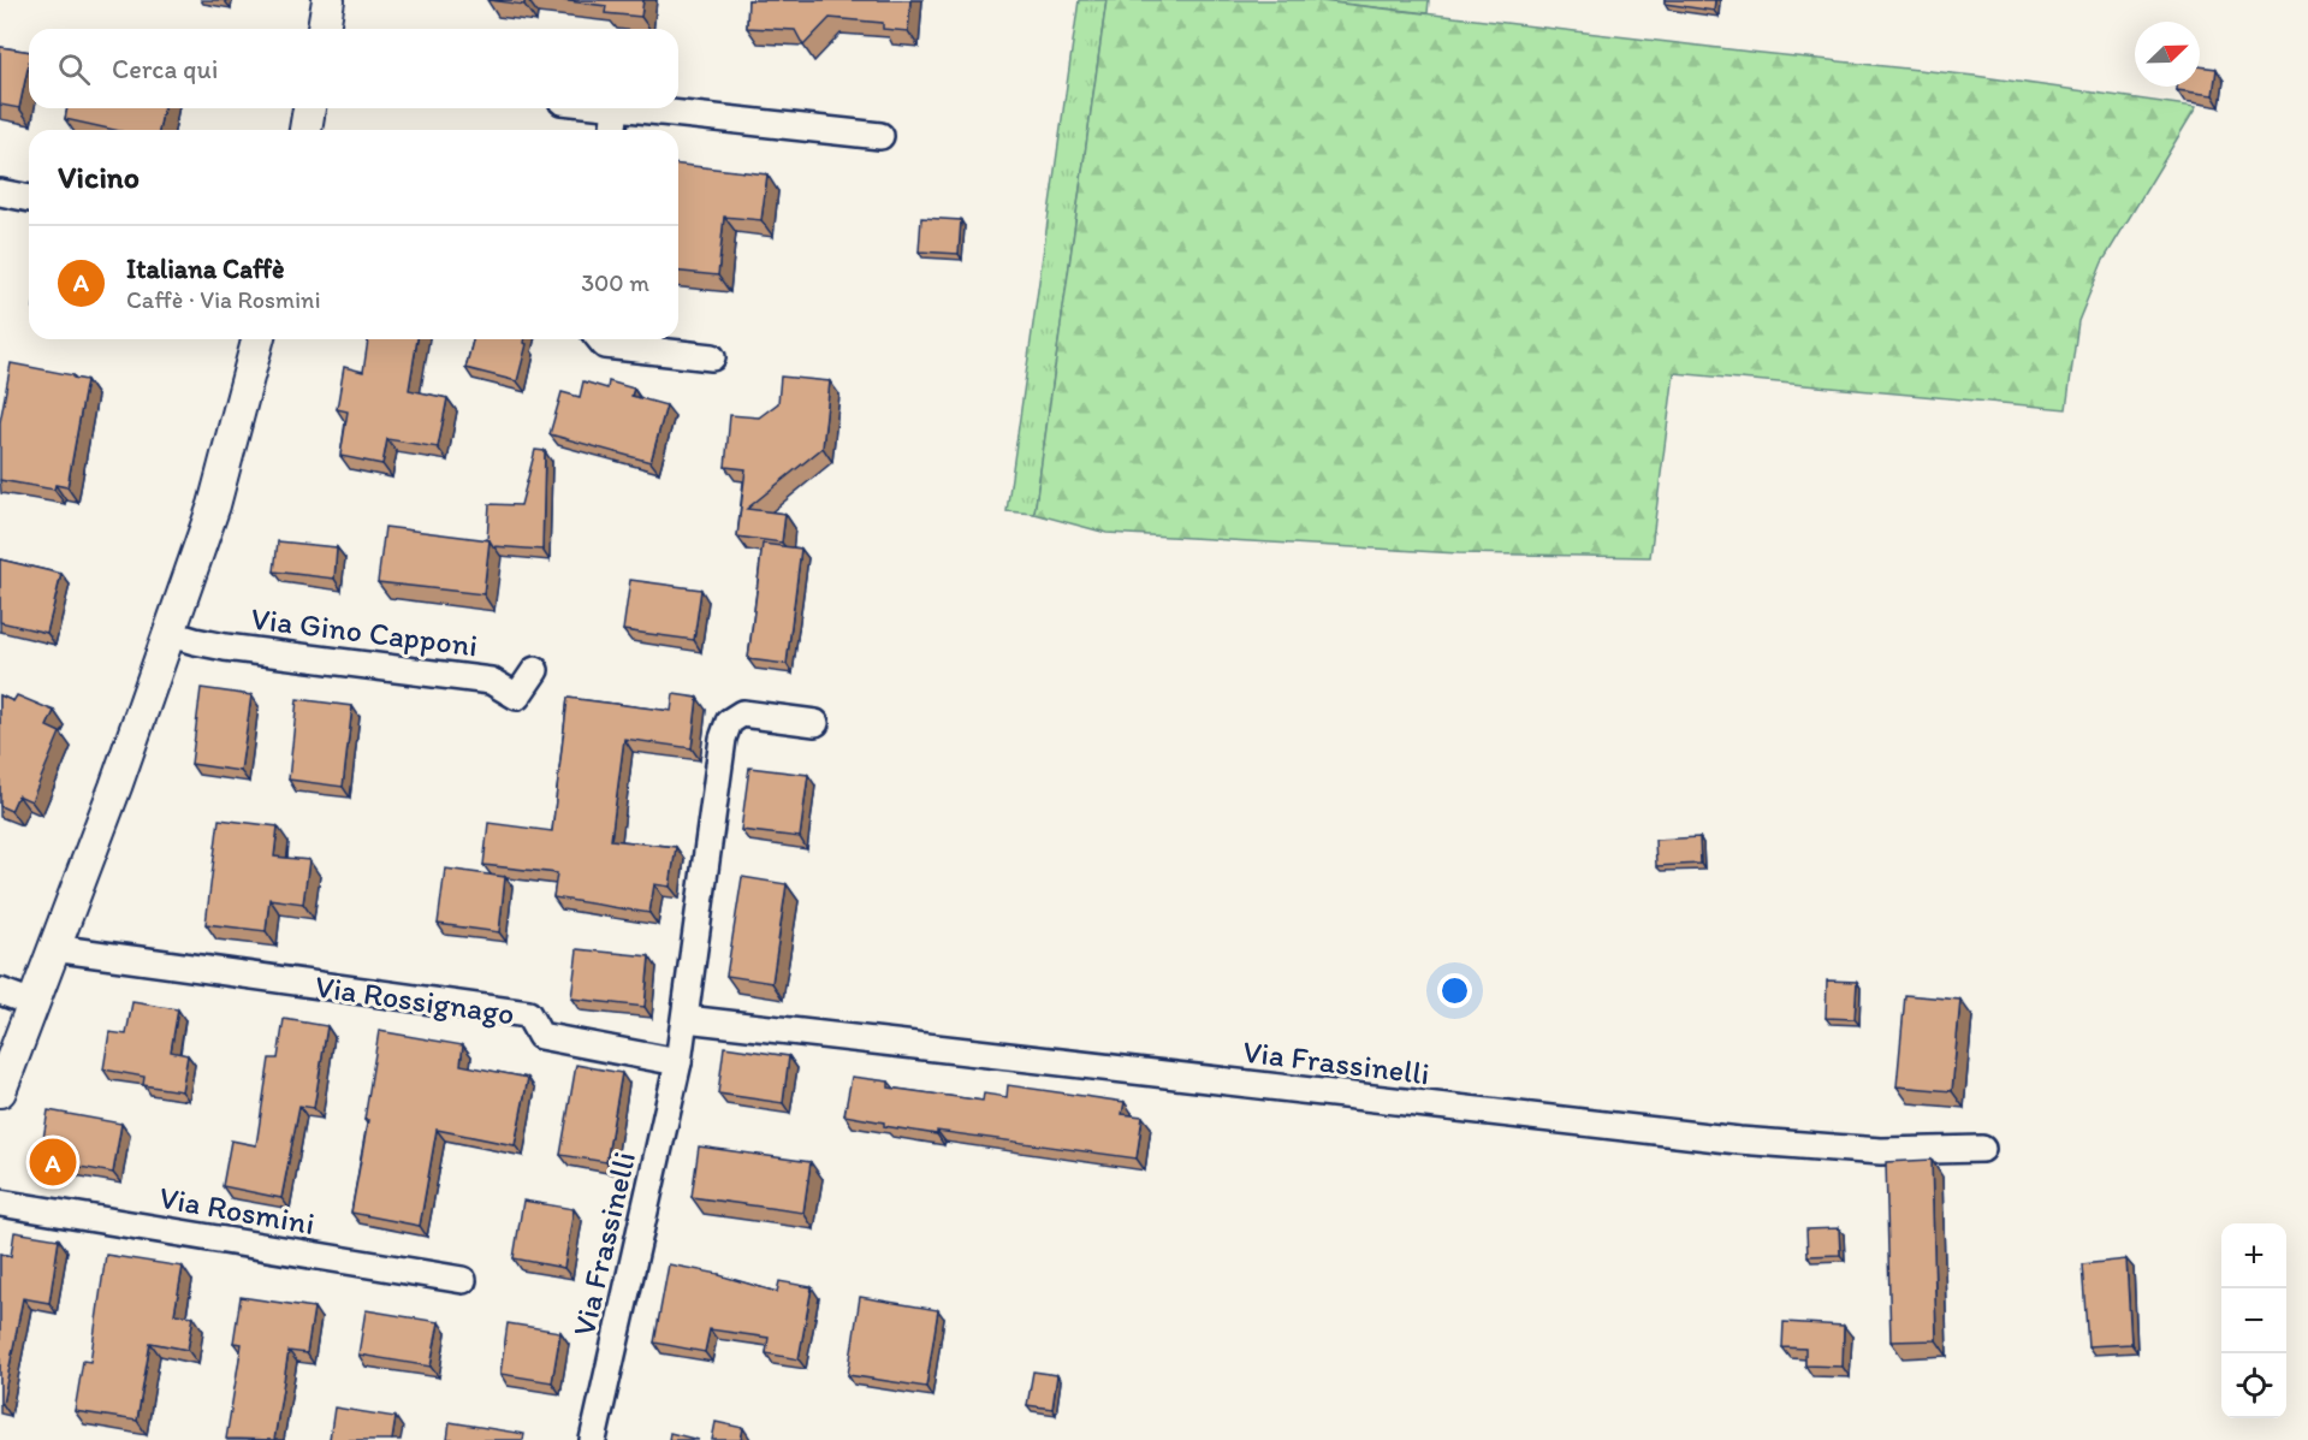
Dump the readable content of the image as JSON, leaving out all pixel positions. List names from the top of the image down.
{
  "streets": {
    "street": [
      "Via Gino Capponi",
      "Via Rossignago",
      "Via Frassinelli",
      "Via Rosmini"
    ]
  },
  "crossings": [
    ["Via Rossignago", "Via Frassinelli"]
  ],
  "north": "top right",
  "page": {
    "search": "Cerca qui",
    "heading": "Vicino",
    "list": [
      {
        "mark": "A",
        "name": "Italiana Caffè",
        "note": "Caffè · Via Rosmini",
        "value": "300 m"
      }
    ],
    "pins": "A",
    "map_buttons": ["+", "−"]
  }
}
